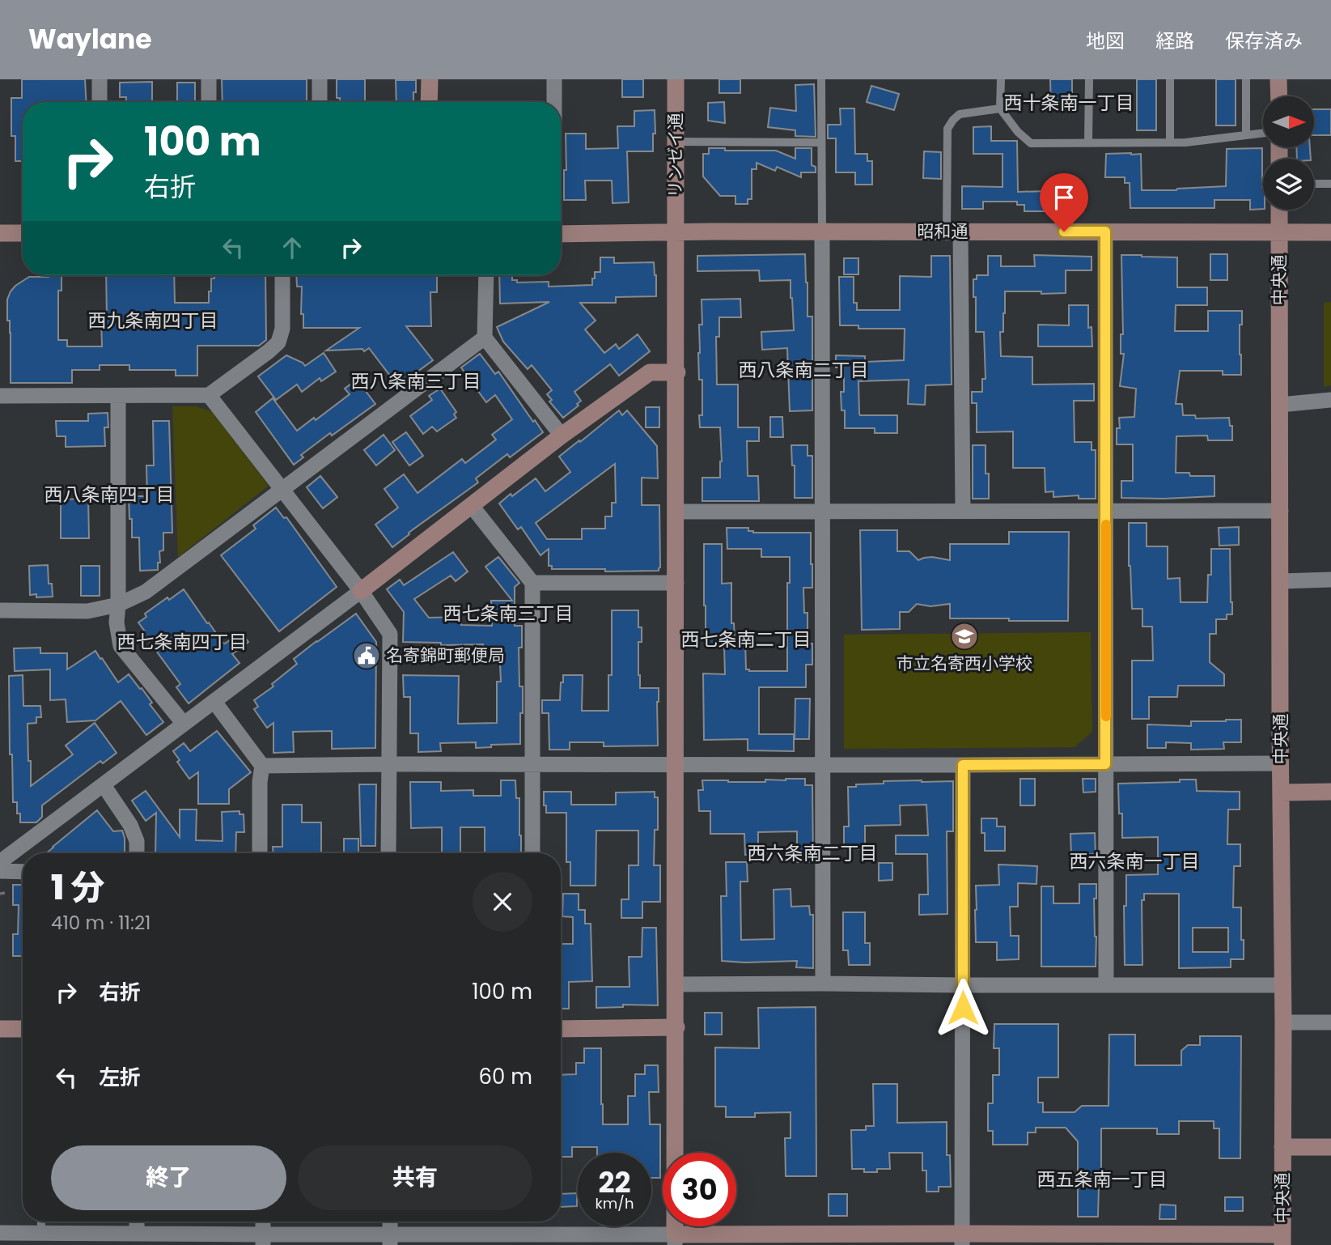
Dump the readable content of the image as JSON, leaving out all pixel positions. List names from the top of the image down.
{
  "streets": {
    "street": ["リンゼイ通", "昭和通", "中央通"]
  },
  "crossings": [
    ["リンゼイ通", "昭和通"],
    ["昭和通", "中央通"]
  ],
  "districts": [
    "西十条南一丁目",
    "西九条南四丁目",
    "西八条南二丁目",
    "西八条南三丁目",
    "西八条南四丁目",
    "西七条南三丁目",
    "西七条南二丁目",
    "西七条南四丁目",
    "西六条南二丁目",
    "西六条南一丁目",
    "西五条南一丁目"
  ],
  "places": {
    "school or university": ["市立名寄西小学校"],
    "public building": ["名寄錦町郵便局"]
  },
  "north": "right",
  "page": {
    "header": "Waylane",
    "nav": ["地図", "経路", "保存済み"],
    "turn": ["100 m", "右折"],
    "heading": ["1 分", "410 m · 11:21"],
    "list": [
      {
        "name": "右折",
        "value": "100 m"
      },
      {
        "name": "左折",
        "value": "60 m"
      }
    ],
    "buttons": ["終了", "共有"],
    "speed": "22 km/h",
    "limit": "30"
  }
}
